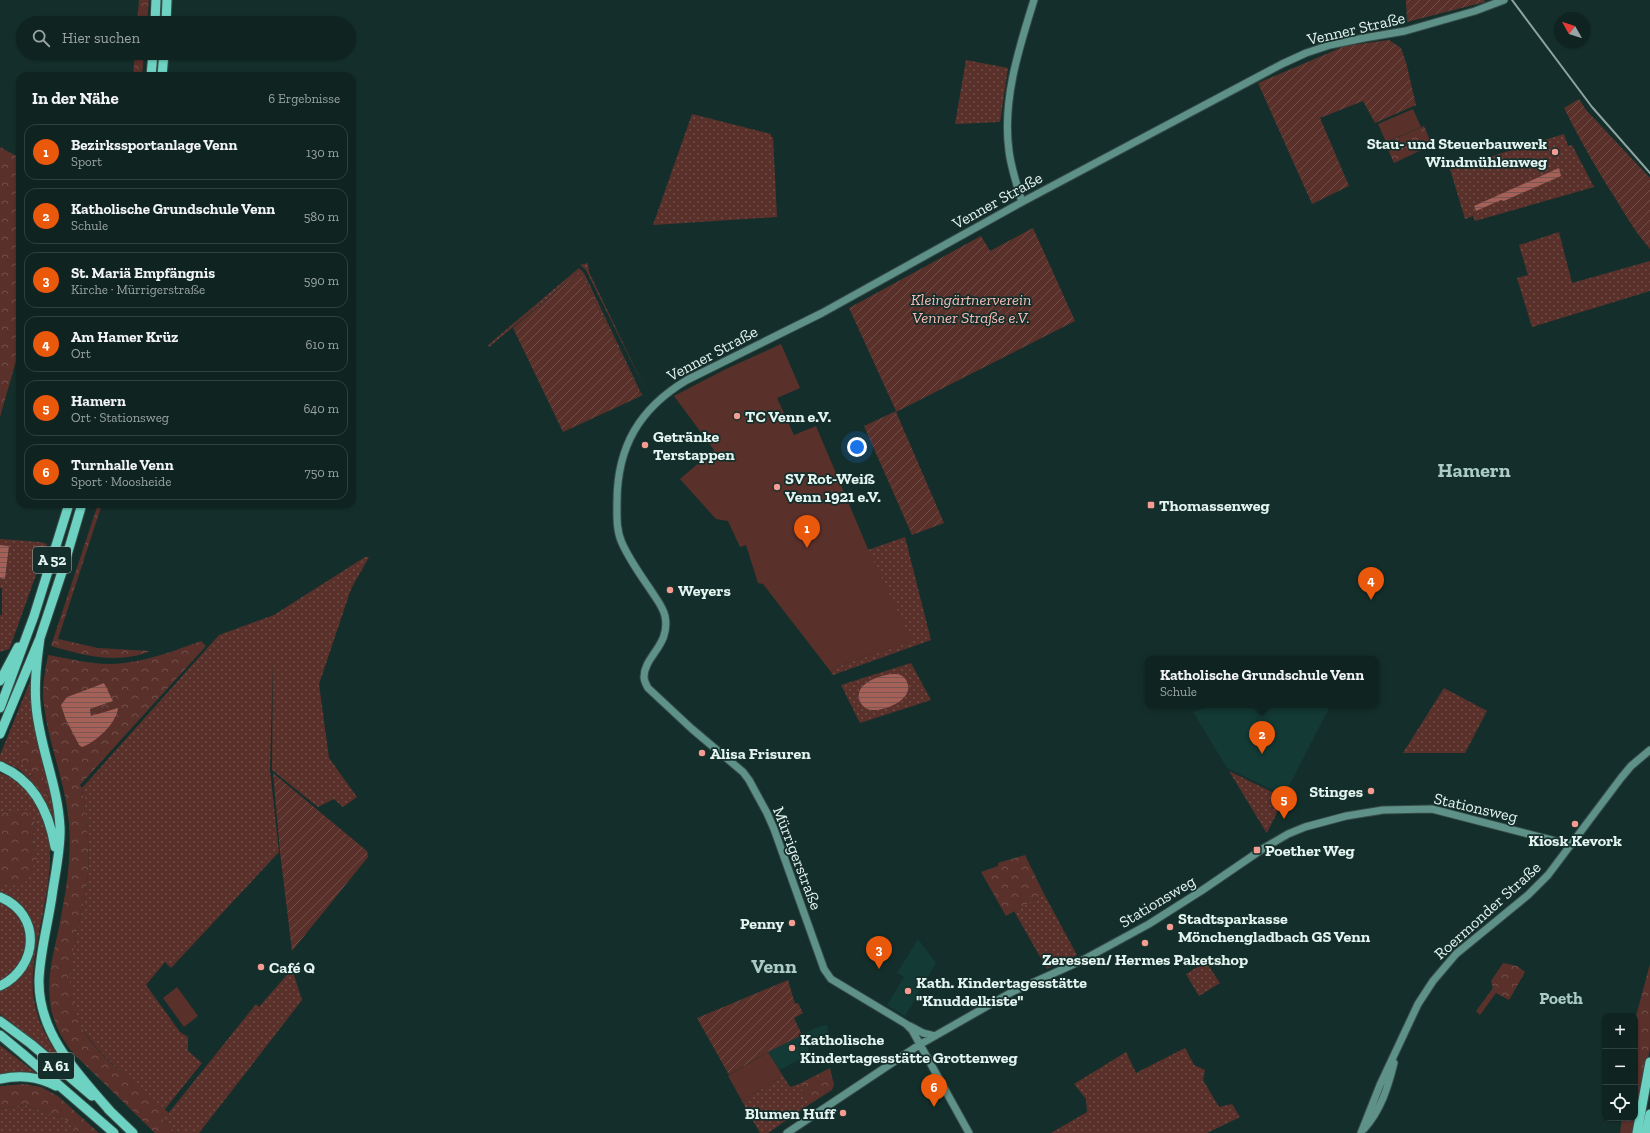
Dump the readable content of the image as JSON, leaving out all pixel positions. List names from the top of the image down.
{
  "streets": {
    "highway": ["A 52", "A 61"],
    "street": [
      "Venner Straße",
      "Stationsweg",
      "Mürrigerstraße",
      "Roermonder Straße"
    ]
  },
  "crossings": [
    ["Venner Straße", "Mürrigerstraße"],
    ["Stationsweg", "Mürrigerstraße"],
    ["Stationsweg", "Roermonder Straße"]
  ],
  "districts": ["Hamern", "Venn", "Poeth"],
  "parks": ["Kleingärtnerverein Venner Straße e.V."],
  "places": {
    "other": [
      "Stau- und Steuerbauwerk Windmühlenweg",
      "TC Venn e.V.",
      "Getränke Terstappen",
      "SV Rot-Weiß Venn 1921 e.V.",
      "Weyers",
      "Alisa Frisuren",
      "Stinges",
      "Kiosk Kevork",
      "Penny",
      "Stadtsparkasse Mönchengladbach GS Venn",
      "Zeressen/ Hermes Paketshop",
      "Café Q",
      "Kath. Kindertagesstätte \"Knuddelkiste\"",
      "Katholische Kindertagesstätte Grottenweg",
      "Blumen Huff"
    ],
    "transit": ["Thomassenweg", "Poether Weg"]
  },
  "north": "top left",
  "page": {
    "search": "Hier suchen",
    "heading": ["In der Nähe", "6 Ergebnisse"],
    "list": [
      {
        "mark": "1",
        "name": "Bezirkssportanlage Venn",
        "note": "Sport",
        "value": "130 m"
      },
      {
        "mark": "2",
        "name": "Katholische Grundschule Venn",
        "note": "Schule",
        "value": "580 m"
      },
      {
        "mark": "3",
        "name": "St. Mariä Empfängnis",
        "note": "Kirche · Mürrigerstraße",
        "value": "590 m"
      },
      {
        "mark": "4",
        "name": "Am Hamer Krüz",
        "note": "Ort",
        "value": "610 m"
      },
      {
        "mark": "5",
        "name": "Hamern",
        "note": "Ort · Stationsweg",
        "value": "640 m"
      },
      {
        "mark": "6",
        "name": "Turnhalle Venn",
        "note": "Sport · Moosheide",
        "value": "750 m"
      }
    ],
    "pins": [
      "1",
      "4",
      "2",
      "5",
      "3",
      "6"
    ],
    "popup": ["Katholische Grundschule Venn", "Schule"],
    "map_buttons": ["+", "−"]
  }
}
